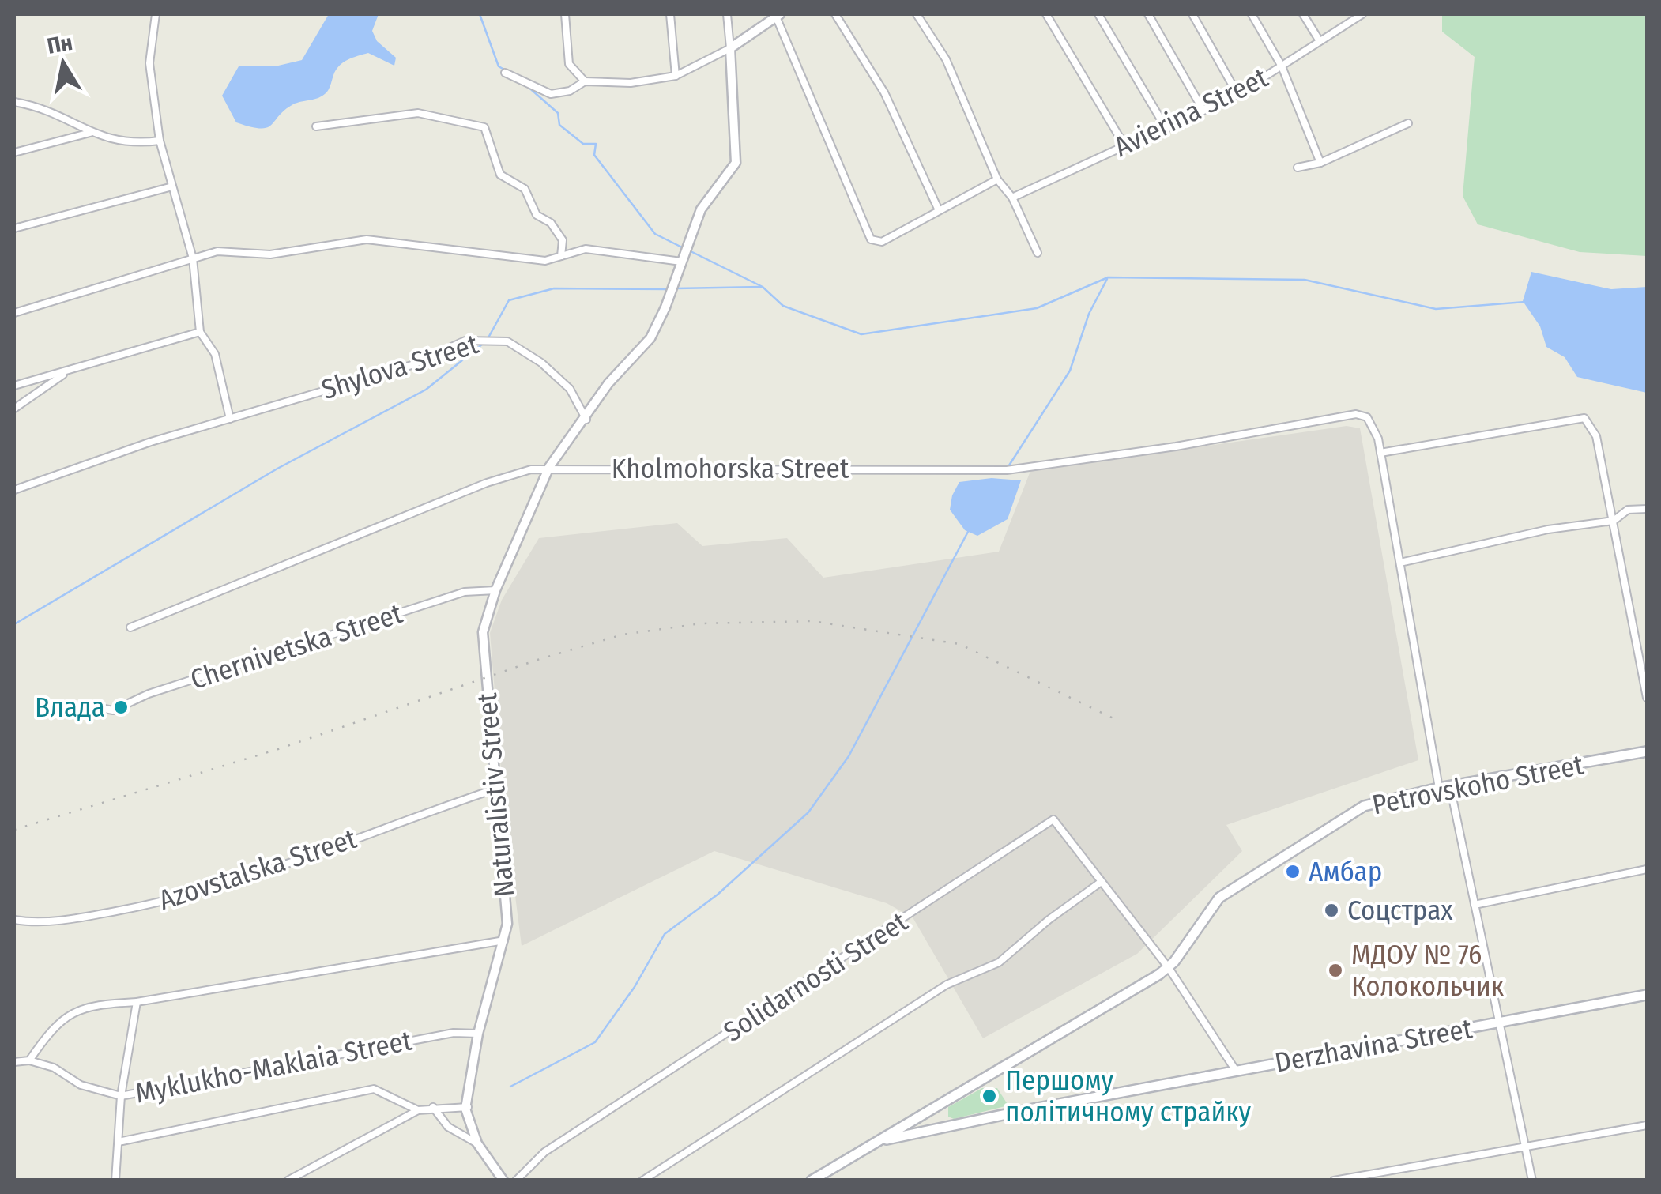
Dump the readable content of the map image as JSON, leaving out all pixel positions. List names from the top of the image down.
{
  "streets": {
    "main road": ["Petrovskoho Street", "Derzhavina Street"],
    "street": [
      "Avierina Street",
      "Shylova Street",
      "Kholmohorska Street",
      "Chernivetska Street",
      "Naturalistiv Street",
      "Azovstalska Street",
      "Solidarnosti Street",
      "Myklukho-Maklaia Street"
    ]
  },
  "crossings": [
    ["Shylova Street", "Naturalistiv Street"],
    ["Kholmohorska Street", "Naturalistiv Street"],
    ["Kholmohorska Street", "Derzhavina Street"],
    ["Chernivetska Street", "Naturalistiv Street"],
    ["Petrovskoho Street", "Solidarnosti Street"],
    ["Petrovskoho Street", "Derzhavina Street"],
    ["Naturalistiv Street", "Azovstalska Street"],
    ["Naturalistiv Street", "Myklukho-Maklaia Street"],
    ["Solidarnosti Street", "Derzhavina Street"]
  ],
  "places": [
    "Влада",
    "Амбар",
    "Соцстрах",
    "МДОУ № 76 Колокольчик",
    "Першому політичному страйку"
  ],
  "north": "top"
}
